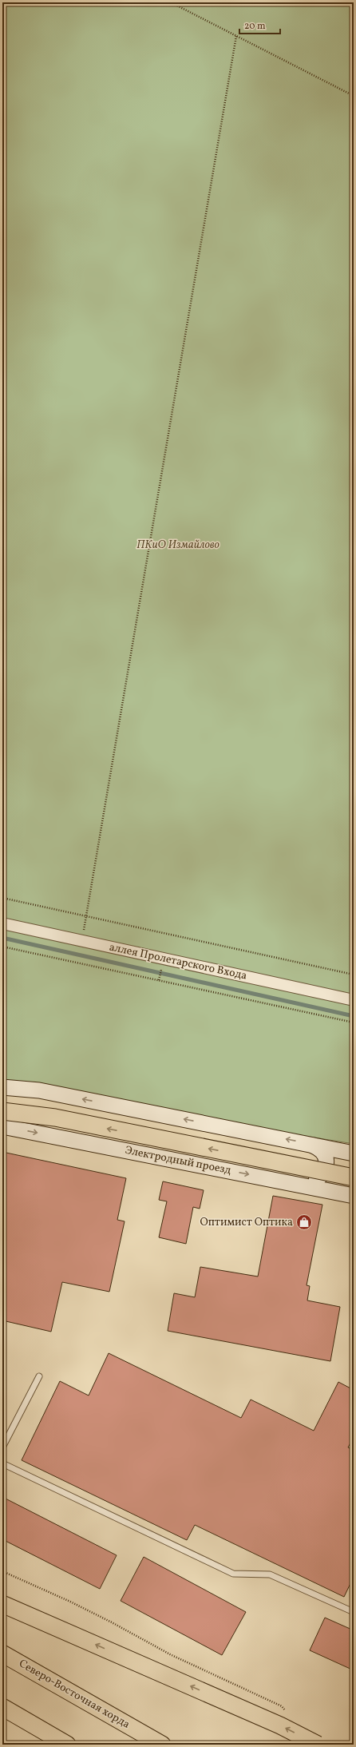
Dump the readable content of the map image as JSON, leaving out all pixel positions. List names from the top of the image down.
{
  "streets": {
    "main road": ["Северо-Восточная хорда"],
    "street": ["аллея Пролетарского Входа", "Электродный проезд"]
  },
  "parks": ["ПКиО Измайлово"],
  "places": {
    "shop": ["Оптимист Оптика"]
  },
  "scale_bar": "20 m"
}
